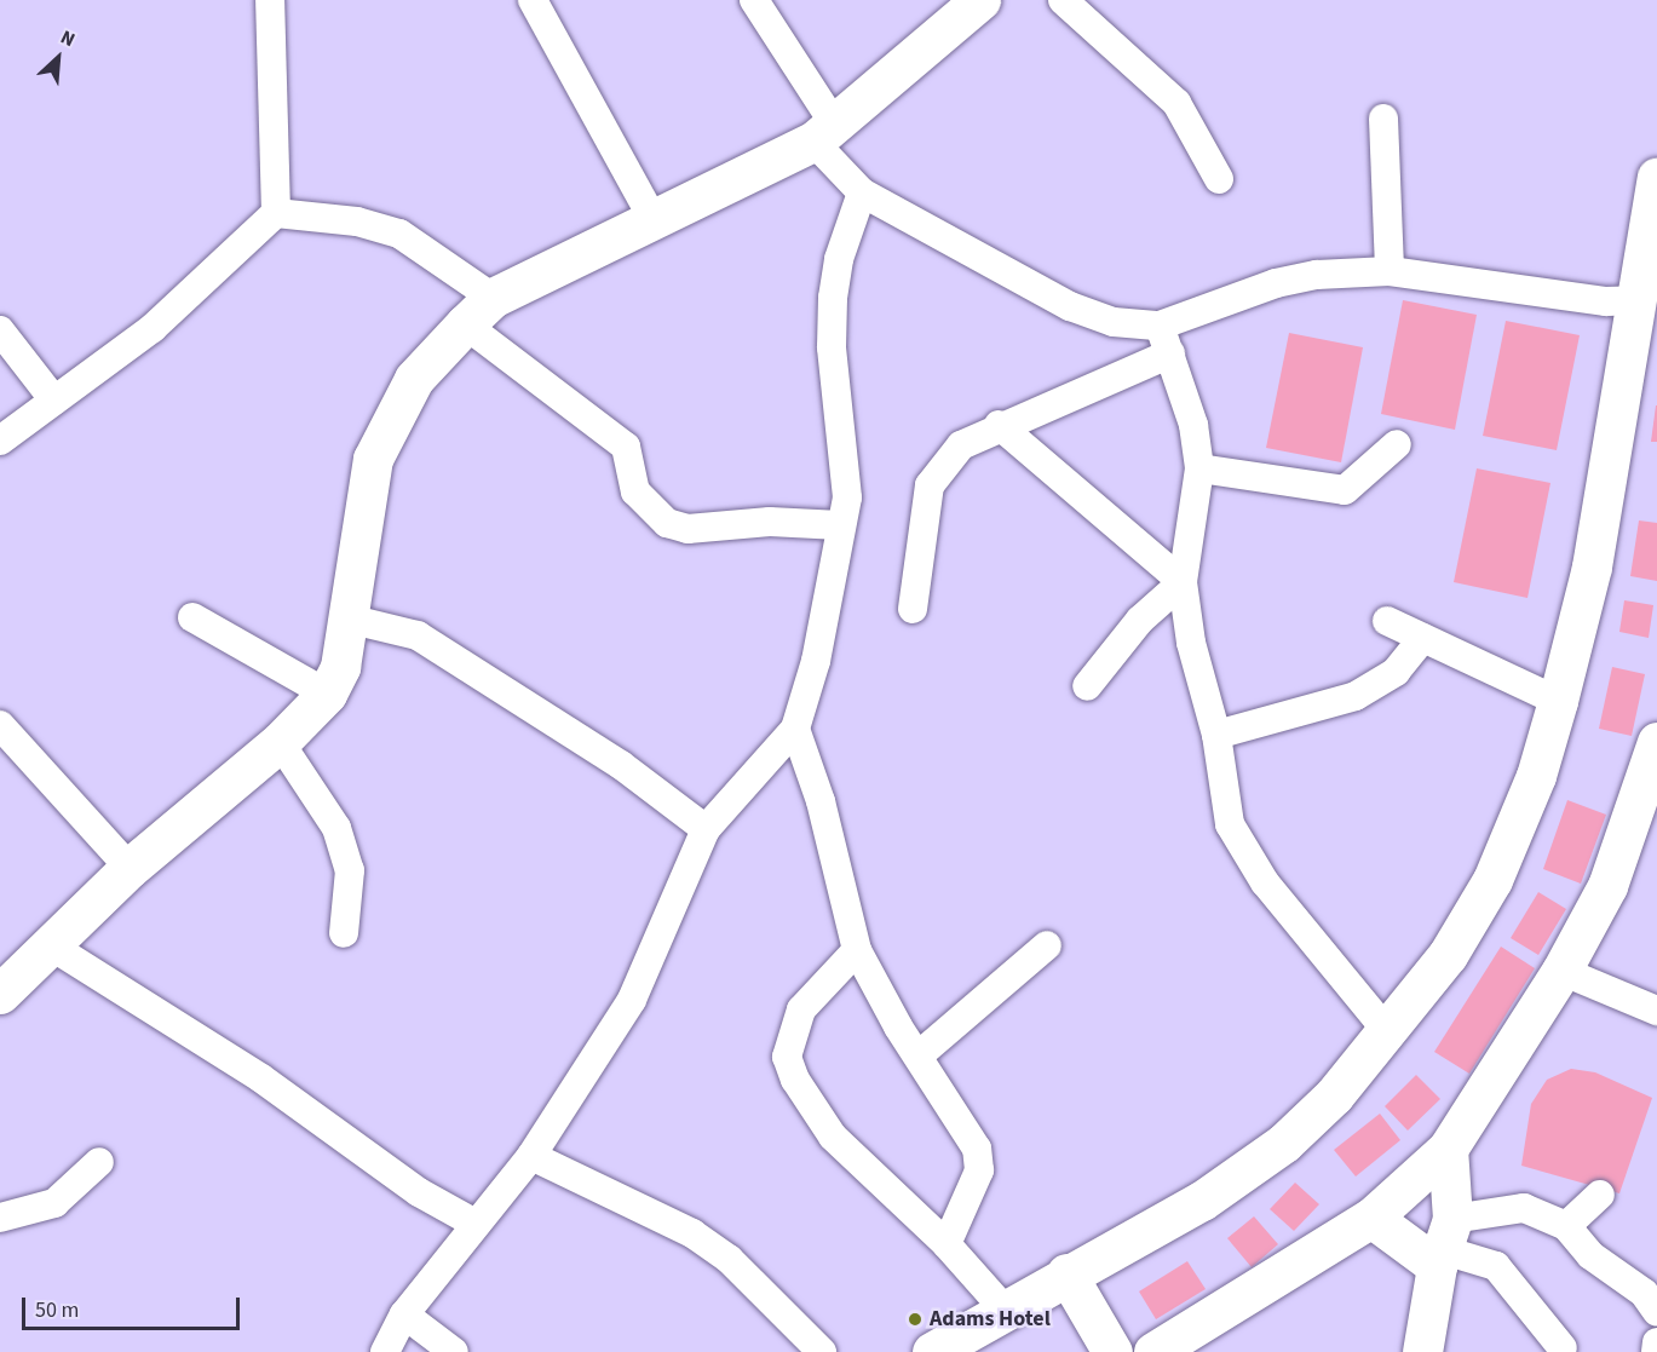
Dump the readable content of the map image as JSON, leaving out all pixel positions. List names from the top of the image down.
{
  "places": ["Adams Hotel"],
  "scale_bar": "50 m",
  "north": "top right"
}
